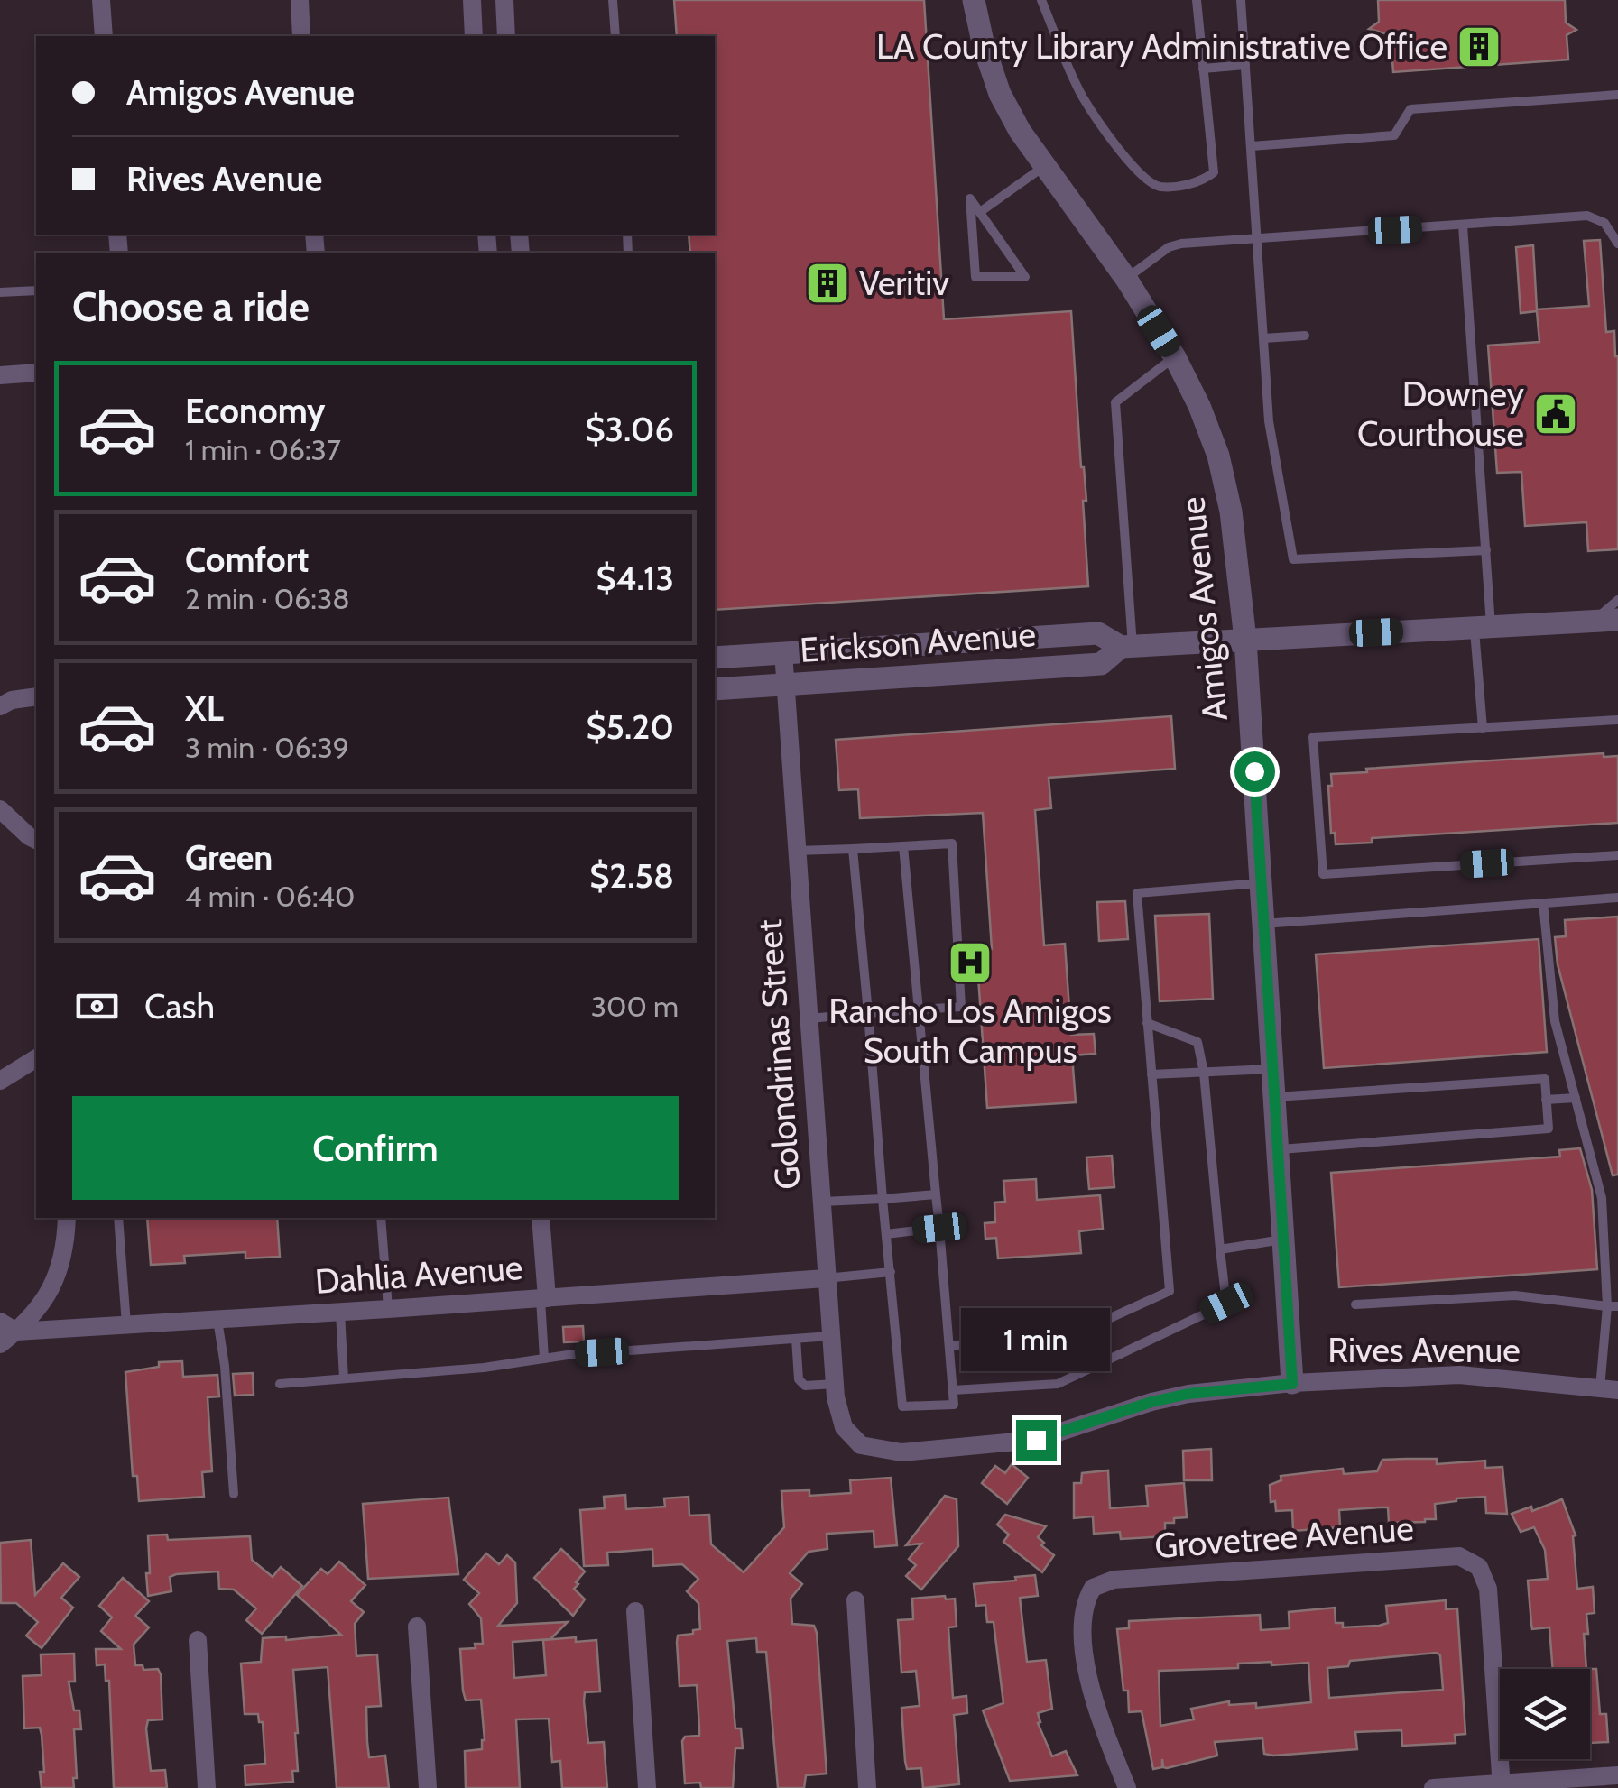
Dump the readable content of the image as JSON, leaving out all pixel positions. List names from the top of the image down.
{
  "streets": {
    "street": [
      "Amigos Avenue",
      "Erickson Avenue",
      "Golondrinas Street",
      "Dahlia Avenue",
      "Rives Avenue",
      "Grovetree Avenue"
    ]
  },
  "crossings": [
    ["Amigos Avenue", "Erickson Avenue"],
    ["Amigos Avenue", "Rives Avenue"],
    ["Erickson Avenue", "Golondrinas Street"],
    ["Golondrinas Street", "Dahlia Avenue"],
    ["Golondrinas Street", "Rives Avenue"]
  ],
  "places": {
    "building": ["LA County Library Administrative Office", "Veritiv"],
    "public building": ["Downey Courthouse"],
    "hospital": ["Rancho Los Amigos South Campus"]
  },
  "page": {
    "banner": ["Amigos Avenue", "Rives Avenue"],
    "heading": "Choose a ride",
    "list": [
      {
        "name": "Economy",
        "note": "1 min · 06:37",
        "value": "$3.06"
      },
      {
        "name": "Comfort",
        "note": "2 min · 06:38",
        "value": "$4.13"
      },
      {
        "name": "XL",
        "note": "3 min · 06:39",
        "value": "$5.20"
      },
      {
        "name": "Green",
        "note": "4 min · 06:40",
        "value": "$2.58"
      }
    ],
    "pay": ["Cash", "300 m"],
    "buttons": "Confirm",
    "bubble": "1 min"
  }
}
